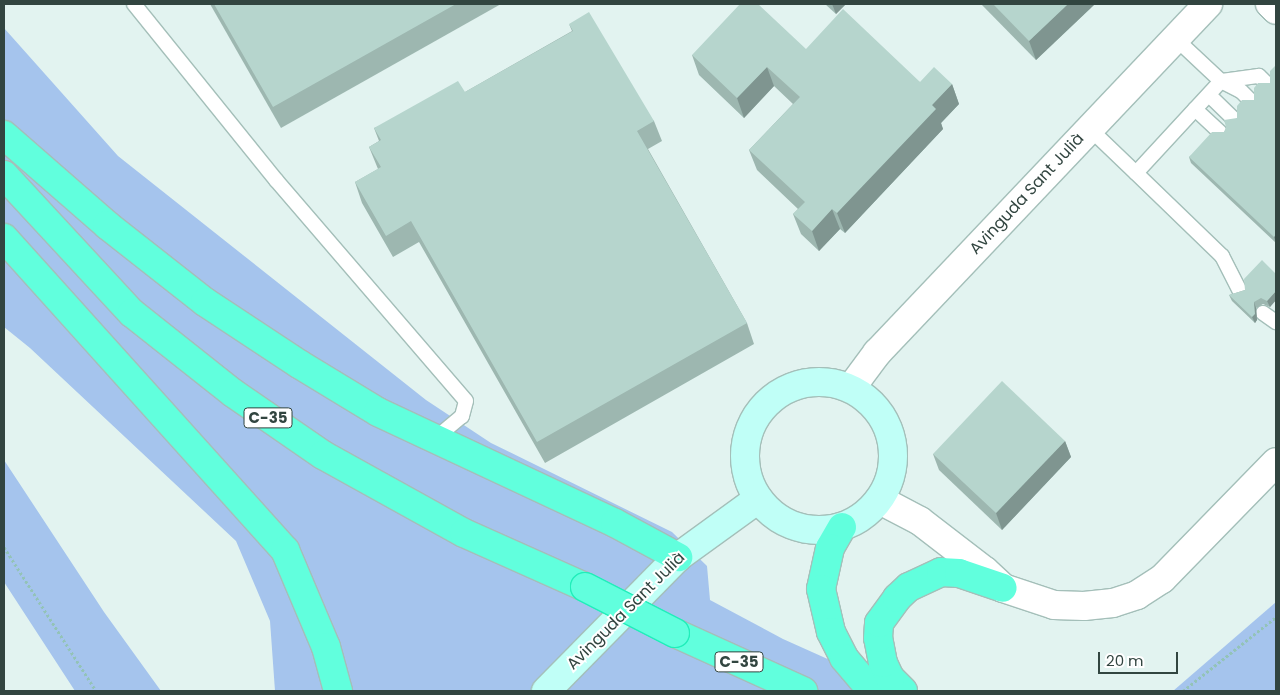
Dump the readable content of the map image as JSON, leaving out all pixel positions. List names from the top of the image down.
{
  "streets": {
    "highway": ["C-35"],
    "street": ["Avinguda Sant Julià"]
  },
  "scale_bar": "20 m"
}
